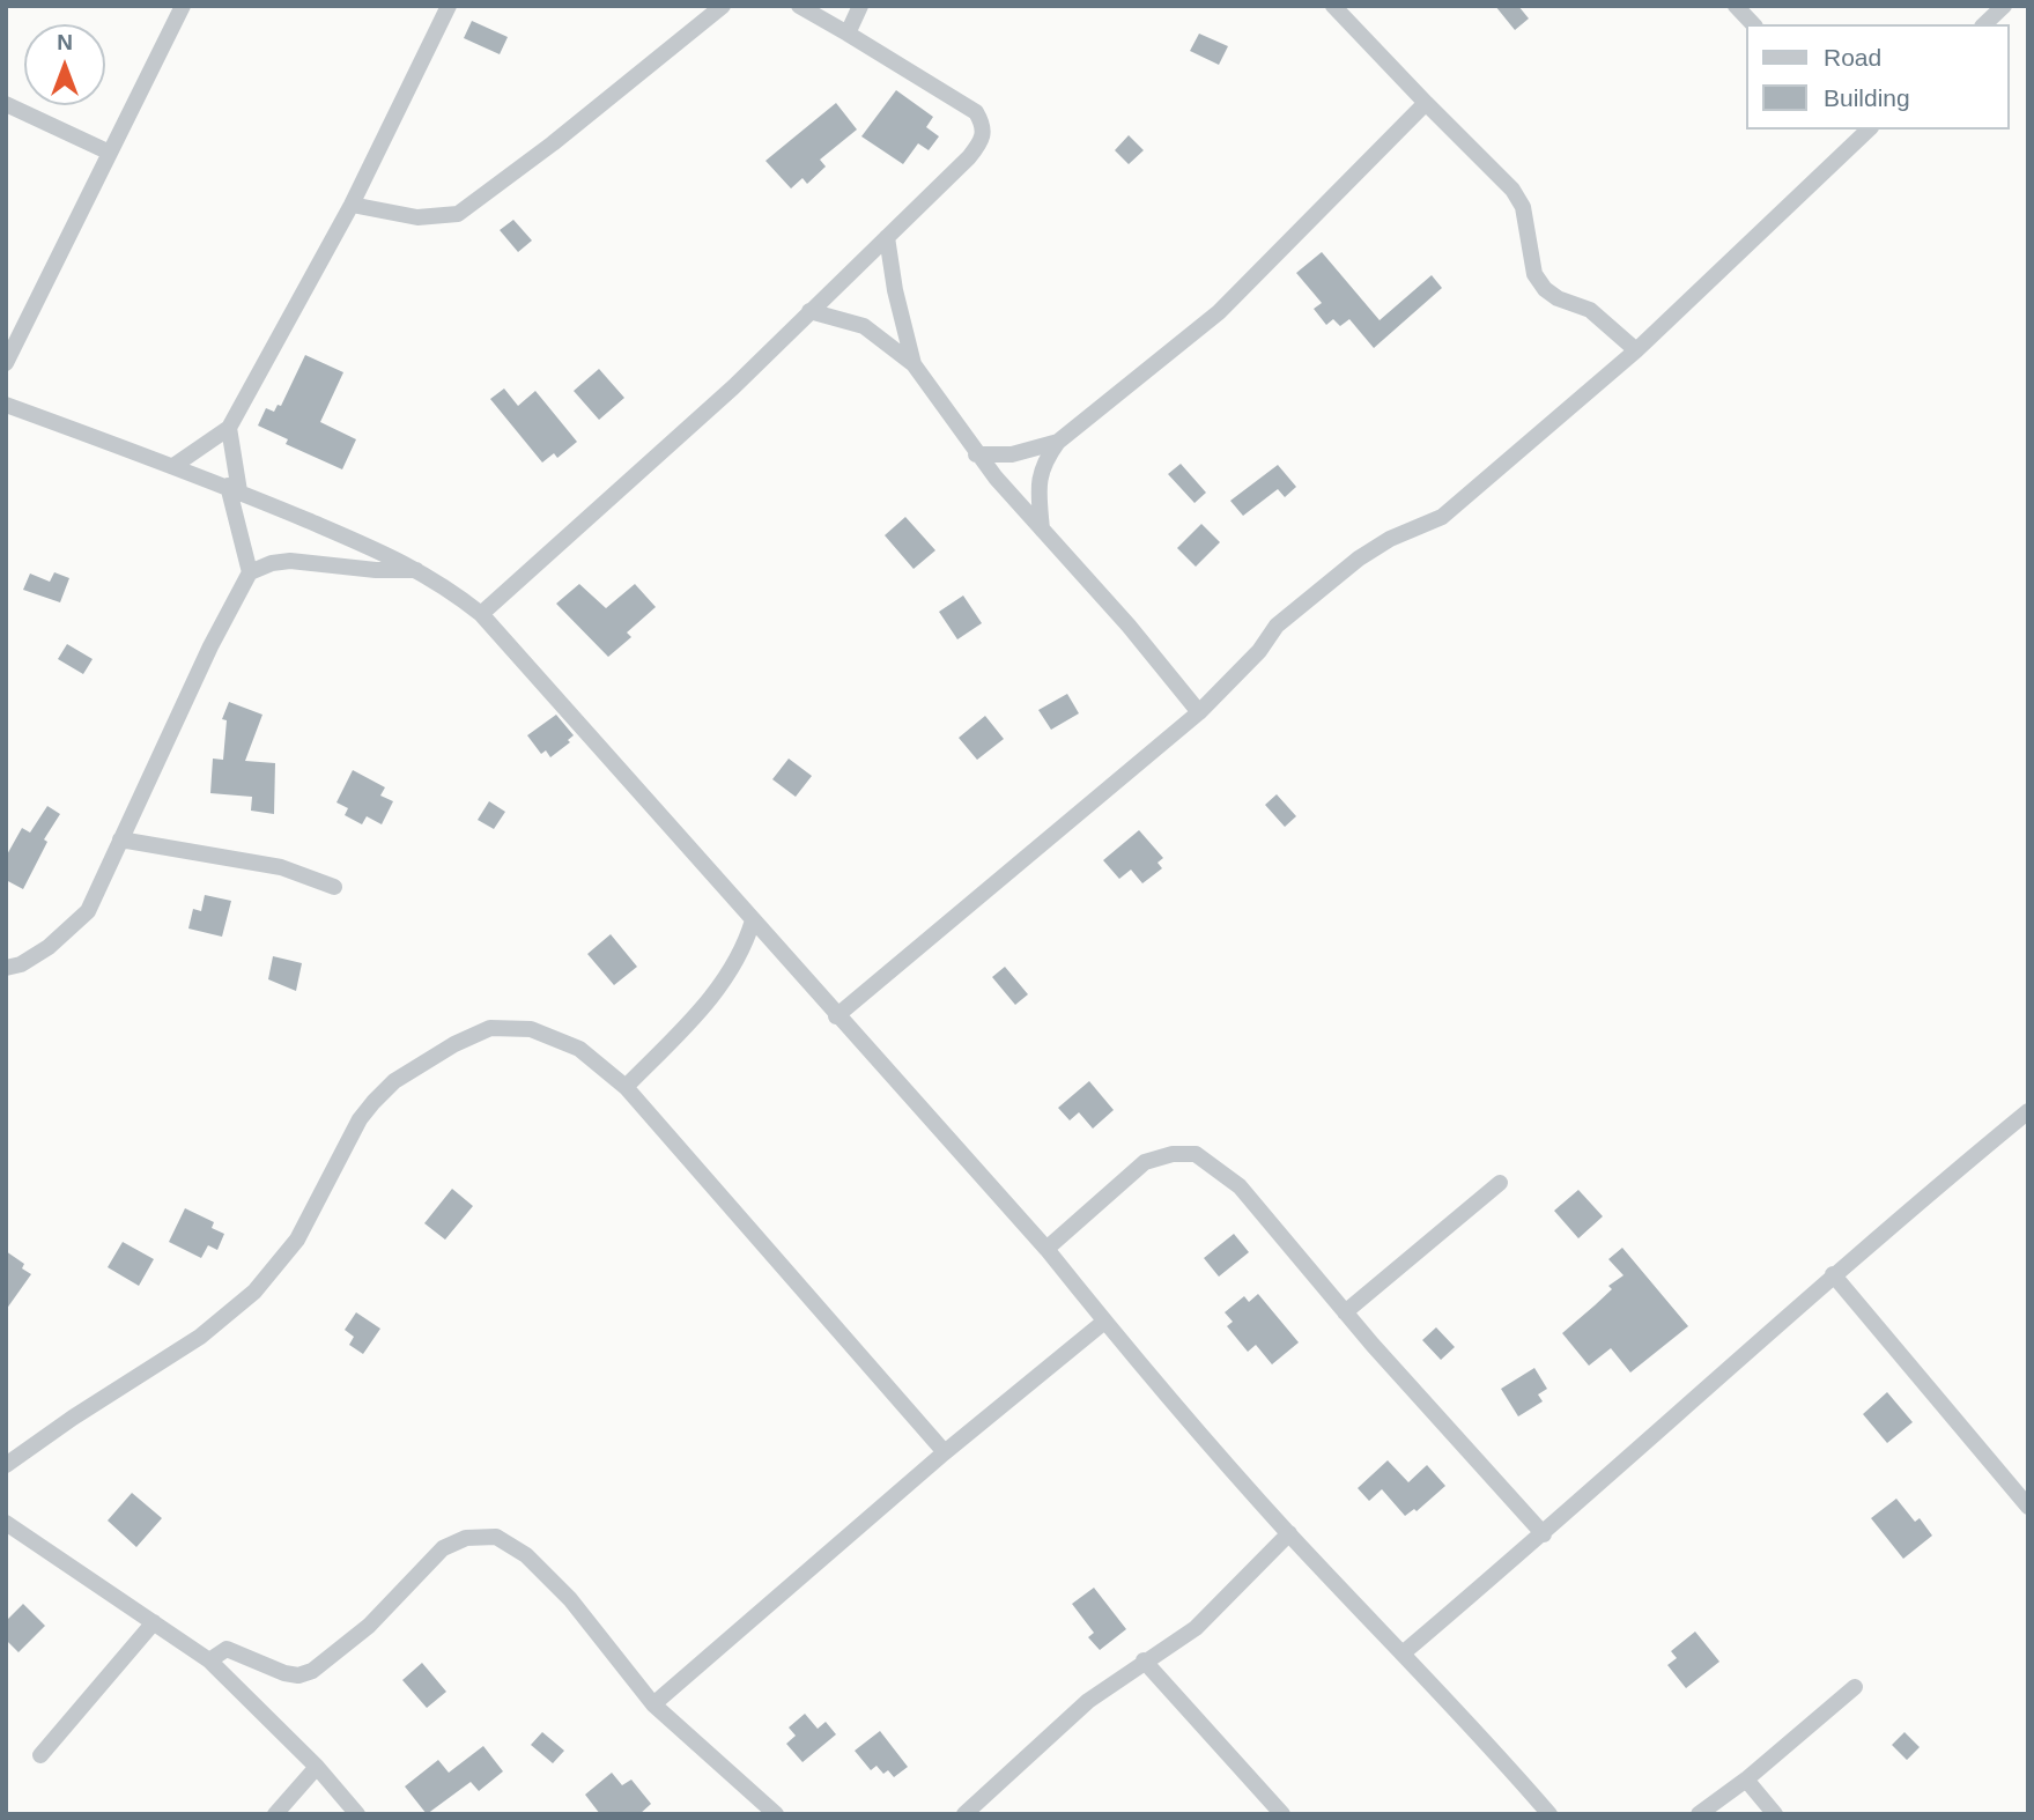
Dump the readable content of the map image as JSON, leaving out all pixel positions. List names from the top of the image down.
{
  "legend": ["Road", "Building"],
  "north": "top"
}
